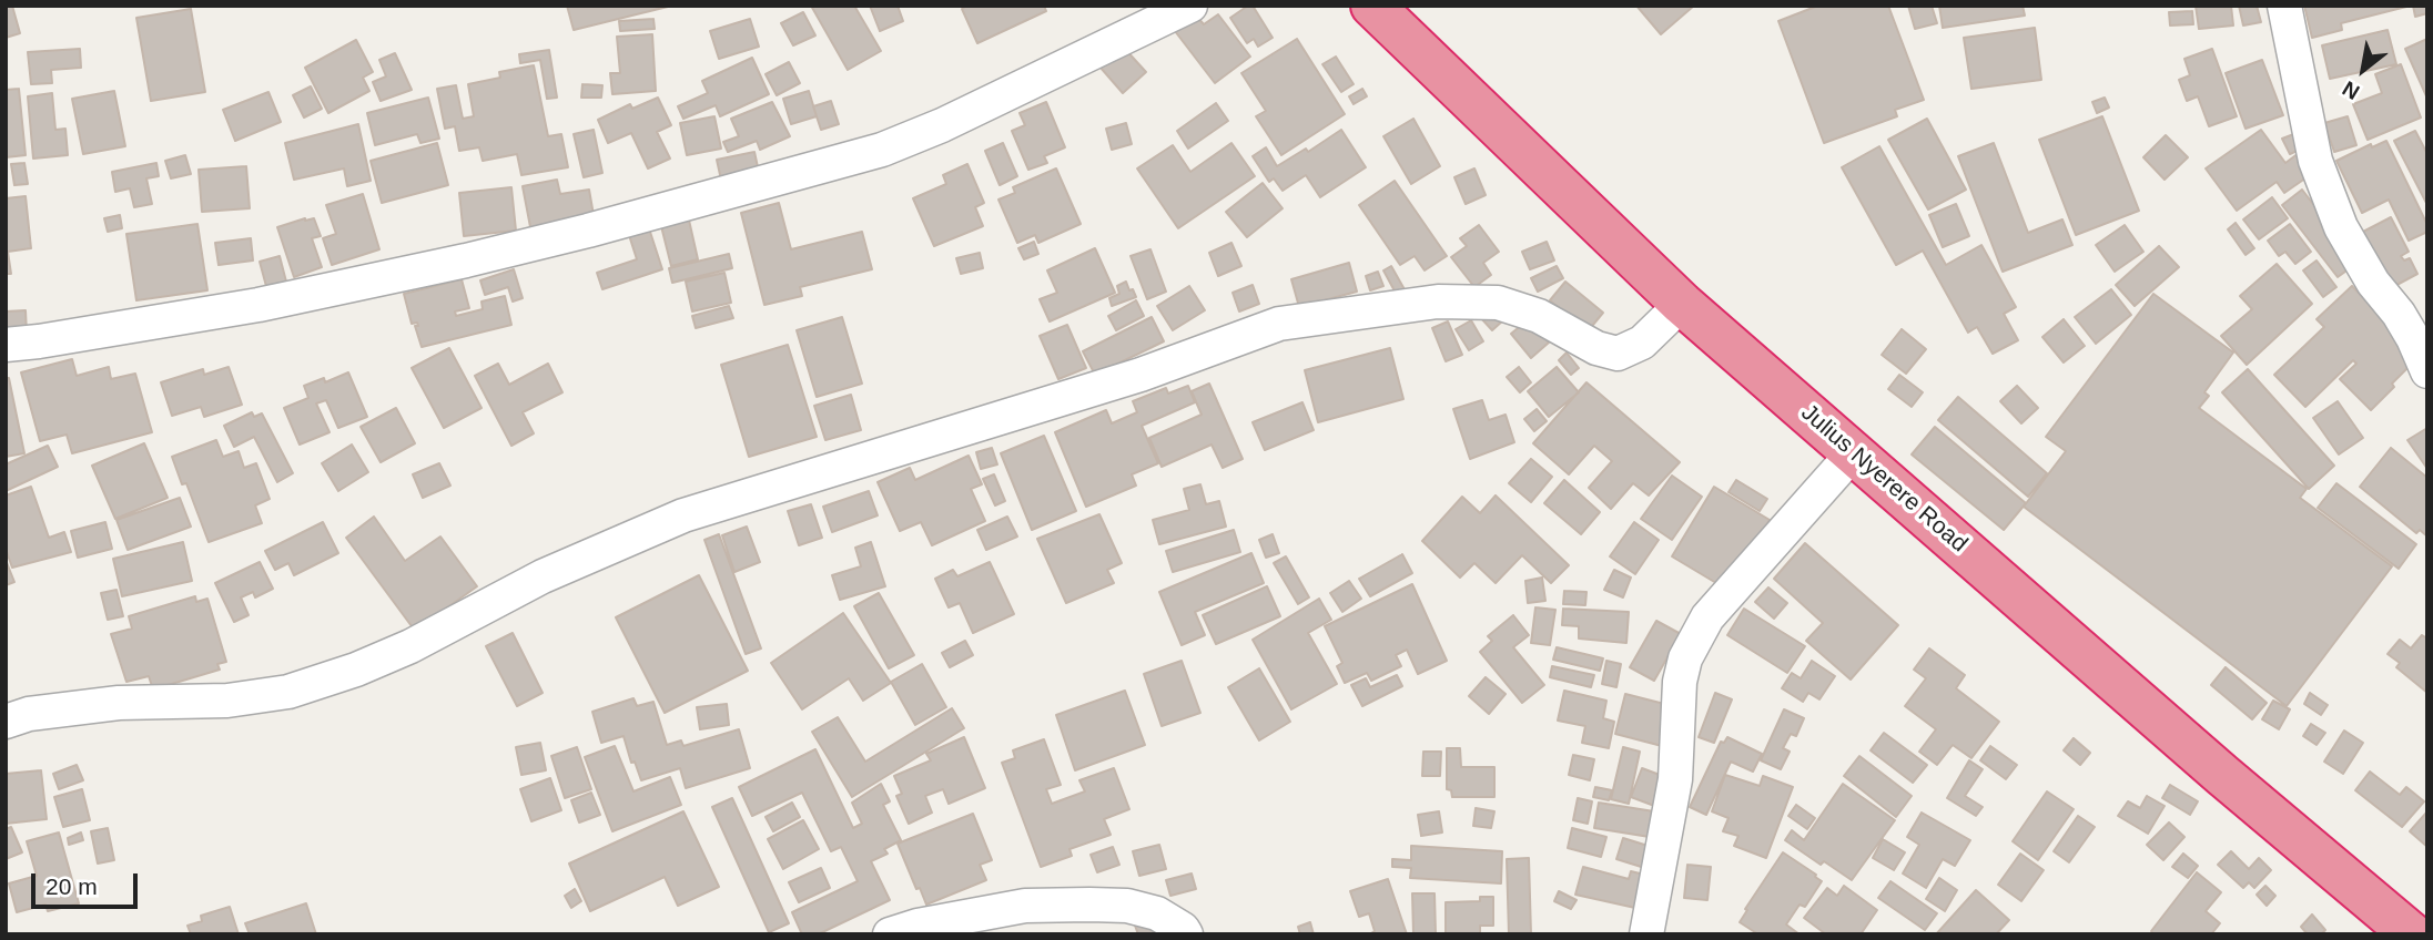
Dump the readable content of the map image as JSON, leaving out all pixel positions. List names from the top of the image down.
{
  "streets": {
    "highway": ["Julius Nyerere Road"]
  },
  "scale_bar": "20 m",
  "north": "bottom left"
}
